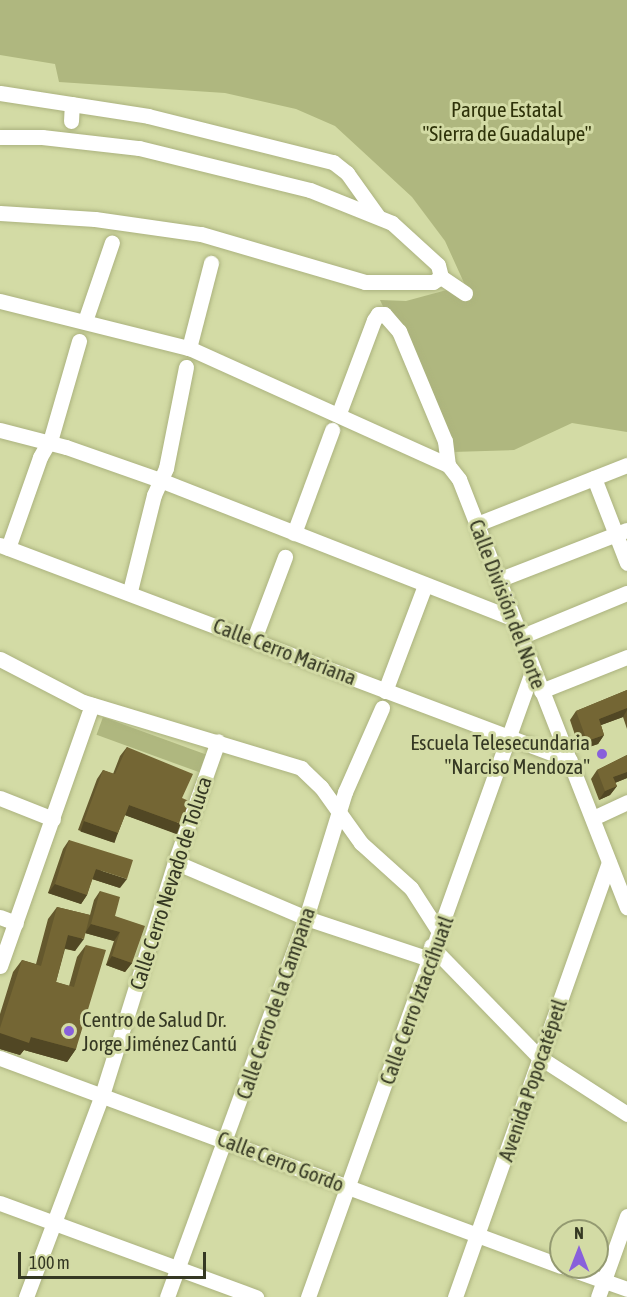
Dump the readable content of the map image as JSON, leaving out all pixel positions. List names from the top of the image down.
{
  "streets": {
    "street": [
      "Calle División del Norte",
      "Calle Cerro Mariana",
      "Calle Cerro Nevado de Toluca",
      "Calle Cerro Iztaccíhuatl",
      "Calle Cerro de la Campana",
      "Avenida Popocatépetl",
      "Calle Cerro Gordo"
    ]
  },
  "crossings": [
    ["Calle División del Norte", "Calle Cerro Mariana"],
    ["Calle División del Norte", "Calle Cerro Iztaccíhuatl"],
    ["Calle División del Norte", "Avenida Popocatépetl"],
    ["Calle Cerro Mariana", "Calle Cerro Iztaccíhuatl"],
    ["Calle Cerro Nevado de Toluca", "Calle Cerro Gordo"],
    ["Calle Cerro Iztaccíhuatl", "Calle Cerro Gordo"],
    ["Calle Cerro de la Campana", "Calle Cerro Gordo"],
    ["Avenida Popocatépetl", "Calle Cerro Gordo"]
  ],
  "parks": ["Parque Estatal \"Sierra de Guadalupe\""],
  "places": ["Escuela Telesecundaria \"Narciso Mendoza\"", "Centro de Salud Dr. Jorge Jiménez Cantú"],
  "scale_bar": "100 m",
  "north": "top"
}
